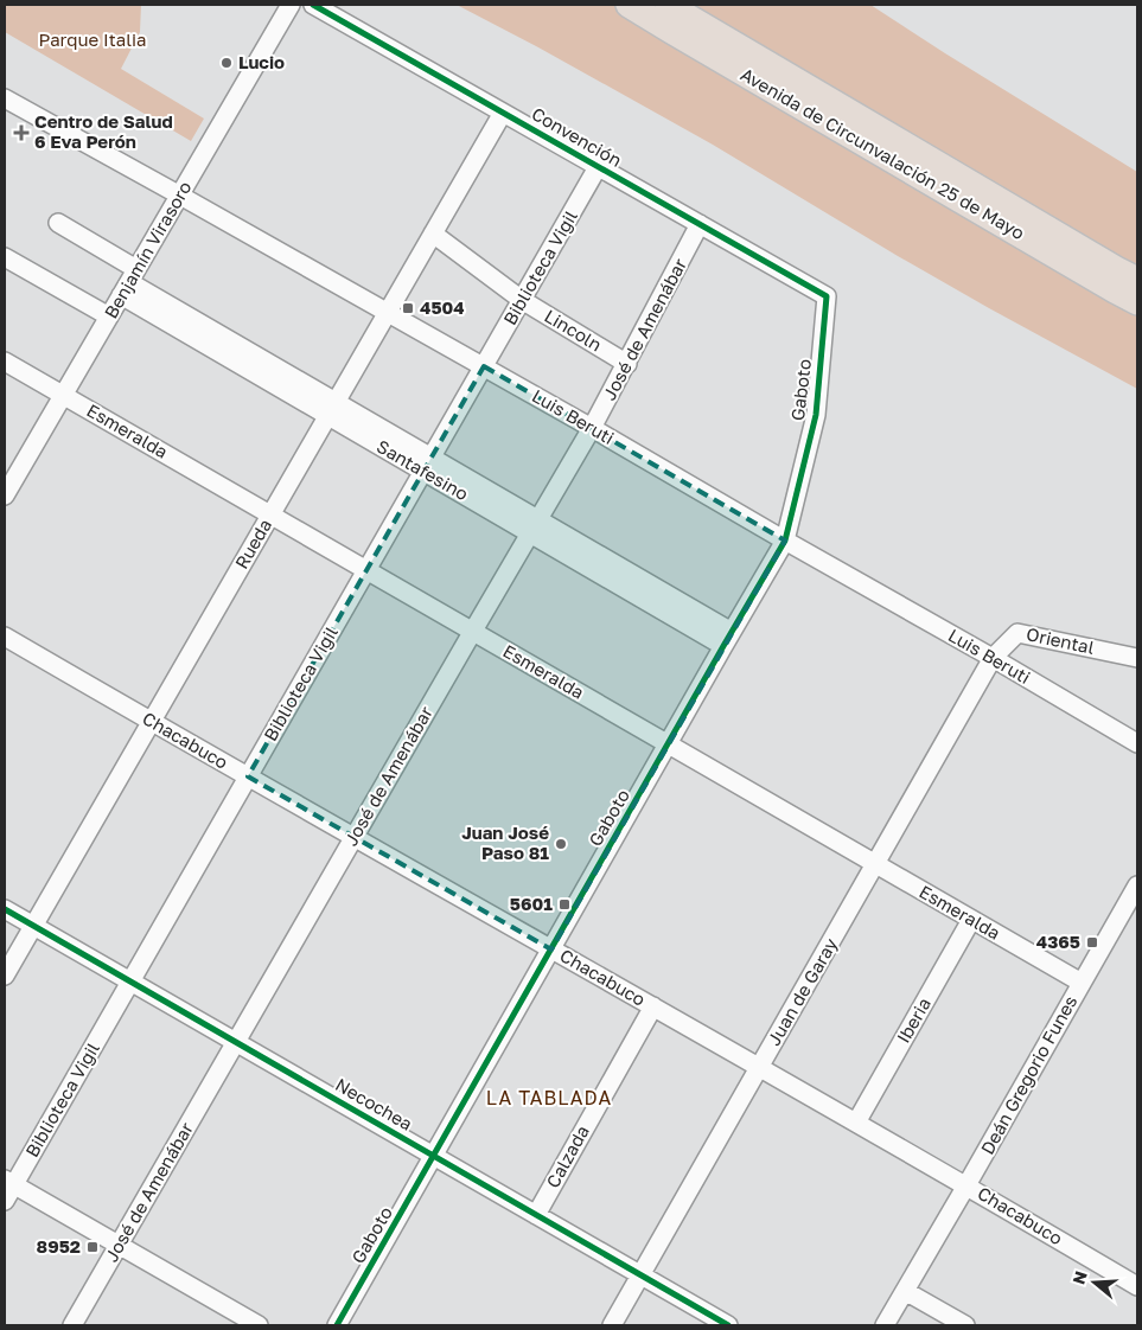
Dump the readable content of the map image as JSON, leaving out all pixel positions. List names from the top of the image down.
{
  "streets": {
    "highway": ["Avenida de Circunvalación 25 de Mayo"],
    "street": [
      "Convención",
      "Benjamín Virasoro",
      "Biblioteca Vigil",
      "José de Amenábar",
      "Lincoln",
      "Gaboto",
      "Luis Beruti",
      "Esmeralda",
      "Santafesino",
      "Rueda",
      "Oriental",
      "Chacabuco",
      "Juan de Garay",
      "Iberia",
      "Deán Gregorio Funes",
      "Necochea",
      "Calzada"
    ]
  },
  "crossings": [
    ["Convención", "Biblioteca Vigil"],
    ["Convención", "José de Amenábar"],
    ["Convención", "Gaboto"],
    ["Convención", "Rueda"],
    ["Benjamín Virasoro", "Luis Beruti"],
    ["Benjamín Virasoro", "Esmeralda"],
    ["Benjamín Virasoro", "Santafesino"],
    ["Biblioteca Vigil", "Lincoln"],
    ["Biblioteca Vigil", "Luis Beruti"],
    ["Biblioteca Vigil", "Esmeralda"],
    ["Biblioteca Vigil", "Santafesino"],
    ["Biblioteca Vigil", "Chacabuco"],
    ["Biblioteca Vigil", "Necochea"],
    ["José de Amenábar", "Lincoln"],
    ["José de Amenábar", "Luis Beruti"],
    ["José de Amenábar", "Esmeralda"],
    ["José de Amenábar", "Santafesino"],
    ["José de Amenábar", "Chacabuco"],
    ["José de Amenábar", "Necochea"],
    ["Lincoln", "Rueda"],
    ["Gaboto", "Luis Beruti"],
    ["Gaboto", "Esmeralda"],
    ["Gaboto", "Santafesino"],
    ["Gaboto", "Chacabuco"],
    ["Gaboto", "Necochea"],
    ["Luis Beruti", "Rueda"],
    ["Luis Beruti", "Oriental"],
    ["Luis Beruti", "Juan de Garay"],
    ["Esmeralda", "Rueda"],
    ["Esmeralda", "Juan de Garay"],
    ["Esmeralda", "Iberia"],
    ["Esmeralda", "Deán Gregorio Funes"],
    ["Santafesino", "Rueda"],
    ["Rueda", "Chacabuco"],
    ["Rueda", "Necochea"],
    ["Oriental", "Juan de Garay"],
    ["Chacabuco", "Juan de Garay"],
    ["Chacabuco", "Iberia"],
    ["Chacabuco", "Deán Gregorio Funes"],
    ["Chacabuco", "Calzada"],
    ["Juan de Garay", "Necochea"],
    ["Necochea", "Calzada"]
  ],
  "districts": ["LA TABLADA"],
  "parks": ["Parque Italia"],
  "places": {
    "other": ["Lucio", "Juan José Paso 81"],
    "health": ["Centro de Salud 6 Eva Perón"],
    "transit": [
      "4504",
      "5601",
      "4365",
      "8952"
    ]
  },
  "north": "left"
}
